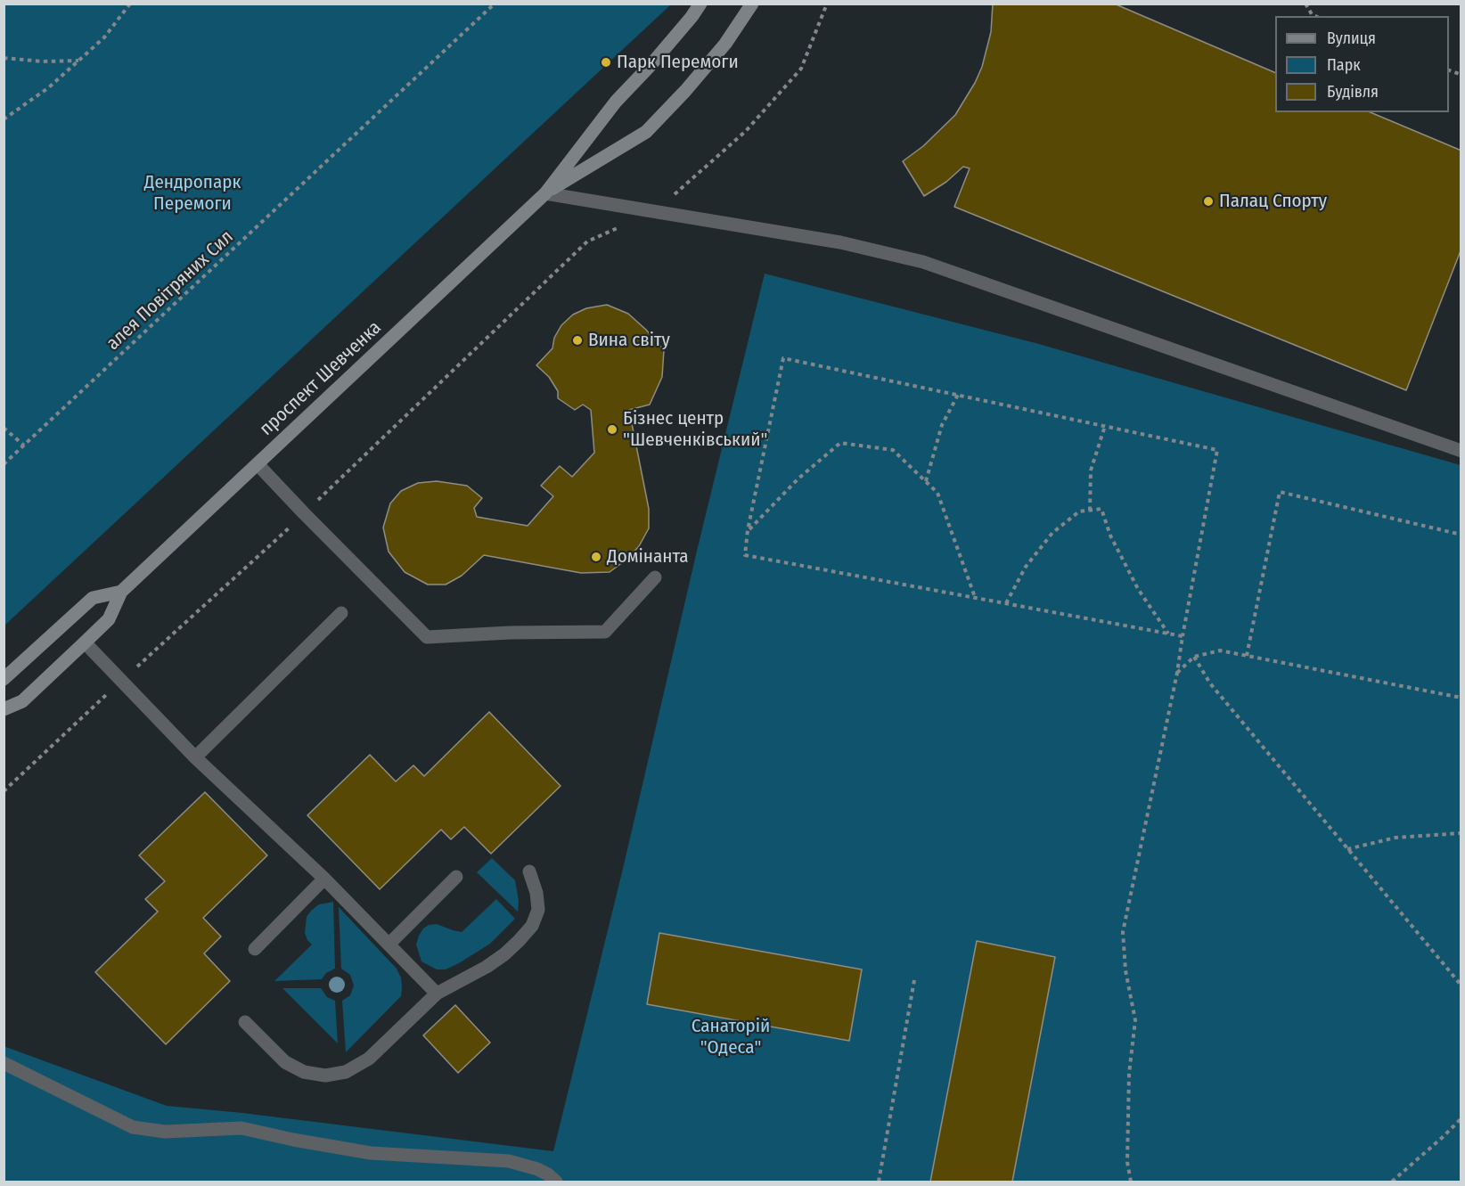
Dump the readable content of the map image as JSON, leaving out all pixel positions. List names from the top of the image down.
{
  "streets": {
    "main road": ["проспект Шевченка"],
    "path": ["алея Повітряних Сил"]
  },
  "parks": ["Дендропарк Перемоги", "Санаторій \"Одеса\""],
  "places": [
    "Парк Перемоги",
    "Палац Спорту",
    "Вина світу",
    "Бізнес центр \"Шевченківський\"",
    "Домінанта"
  ],
  "legend": ["Вулиця", "Парк", "Будівля"]
}
